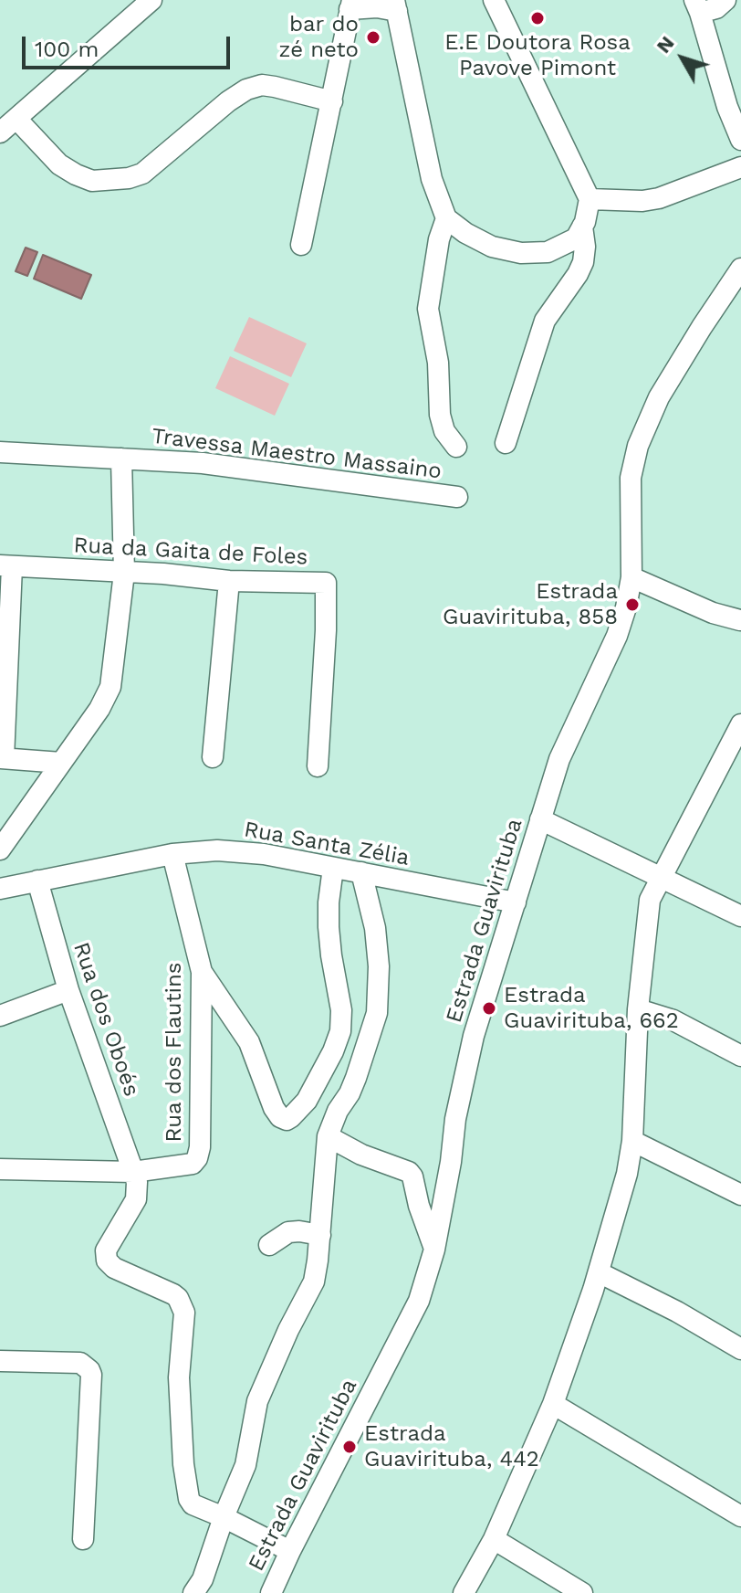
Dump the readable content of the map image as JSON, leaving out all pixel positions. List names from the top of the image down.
{
  "streets": {
    "street": [
      "Travessa Maestro Massaino",
      "Rua da Gaita de Foles",
      "Rua Santa Zélia",
      "Estrada Guavirituba",
      "Rua dos Oboés",
      "Rua dos Flautins"
    ]
  },
  "crossings": [
    ["Rua Santa Zélia", "Estrada Guavirituba"],
    ["Rua Santa Zélia", "Rua dos Oboés"],
    ["Rua Santa Zélia", "Rua dos Flautins"],
    ["Rua dos Oboés", "Rua dos Flautins"]
  ],
  "places": [
    "E.E Doutora Rosa Pavove Pimont",
    "bar do zé neto",
    "Estrada Guavirituba, 858",
    "Estrada Guavirituba, 662",
    "Estrada Guavirituba, 442"
  ],
  "scale_bar": "100 m",
  "north": "top left"
}
